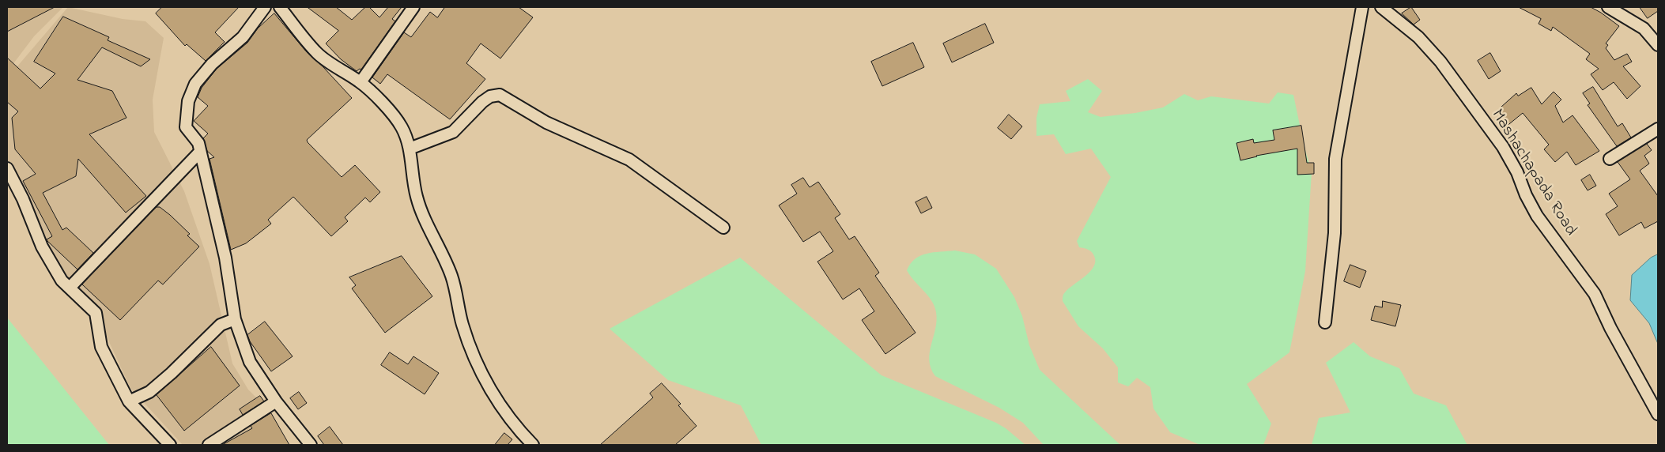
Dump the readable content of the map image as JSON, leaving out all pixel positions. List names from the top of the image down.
{
  "streets": {
    "street": ["Mashachapada Road"]
  }
}
